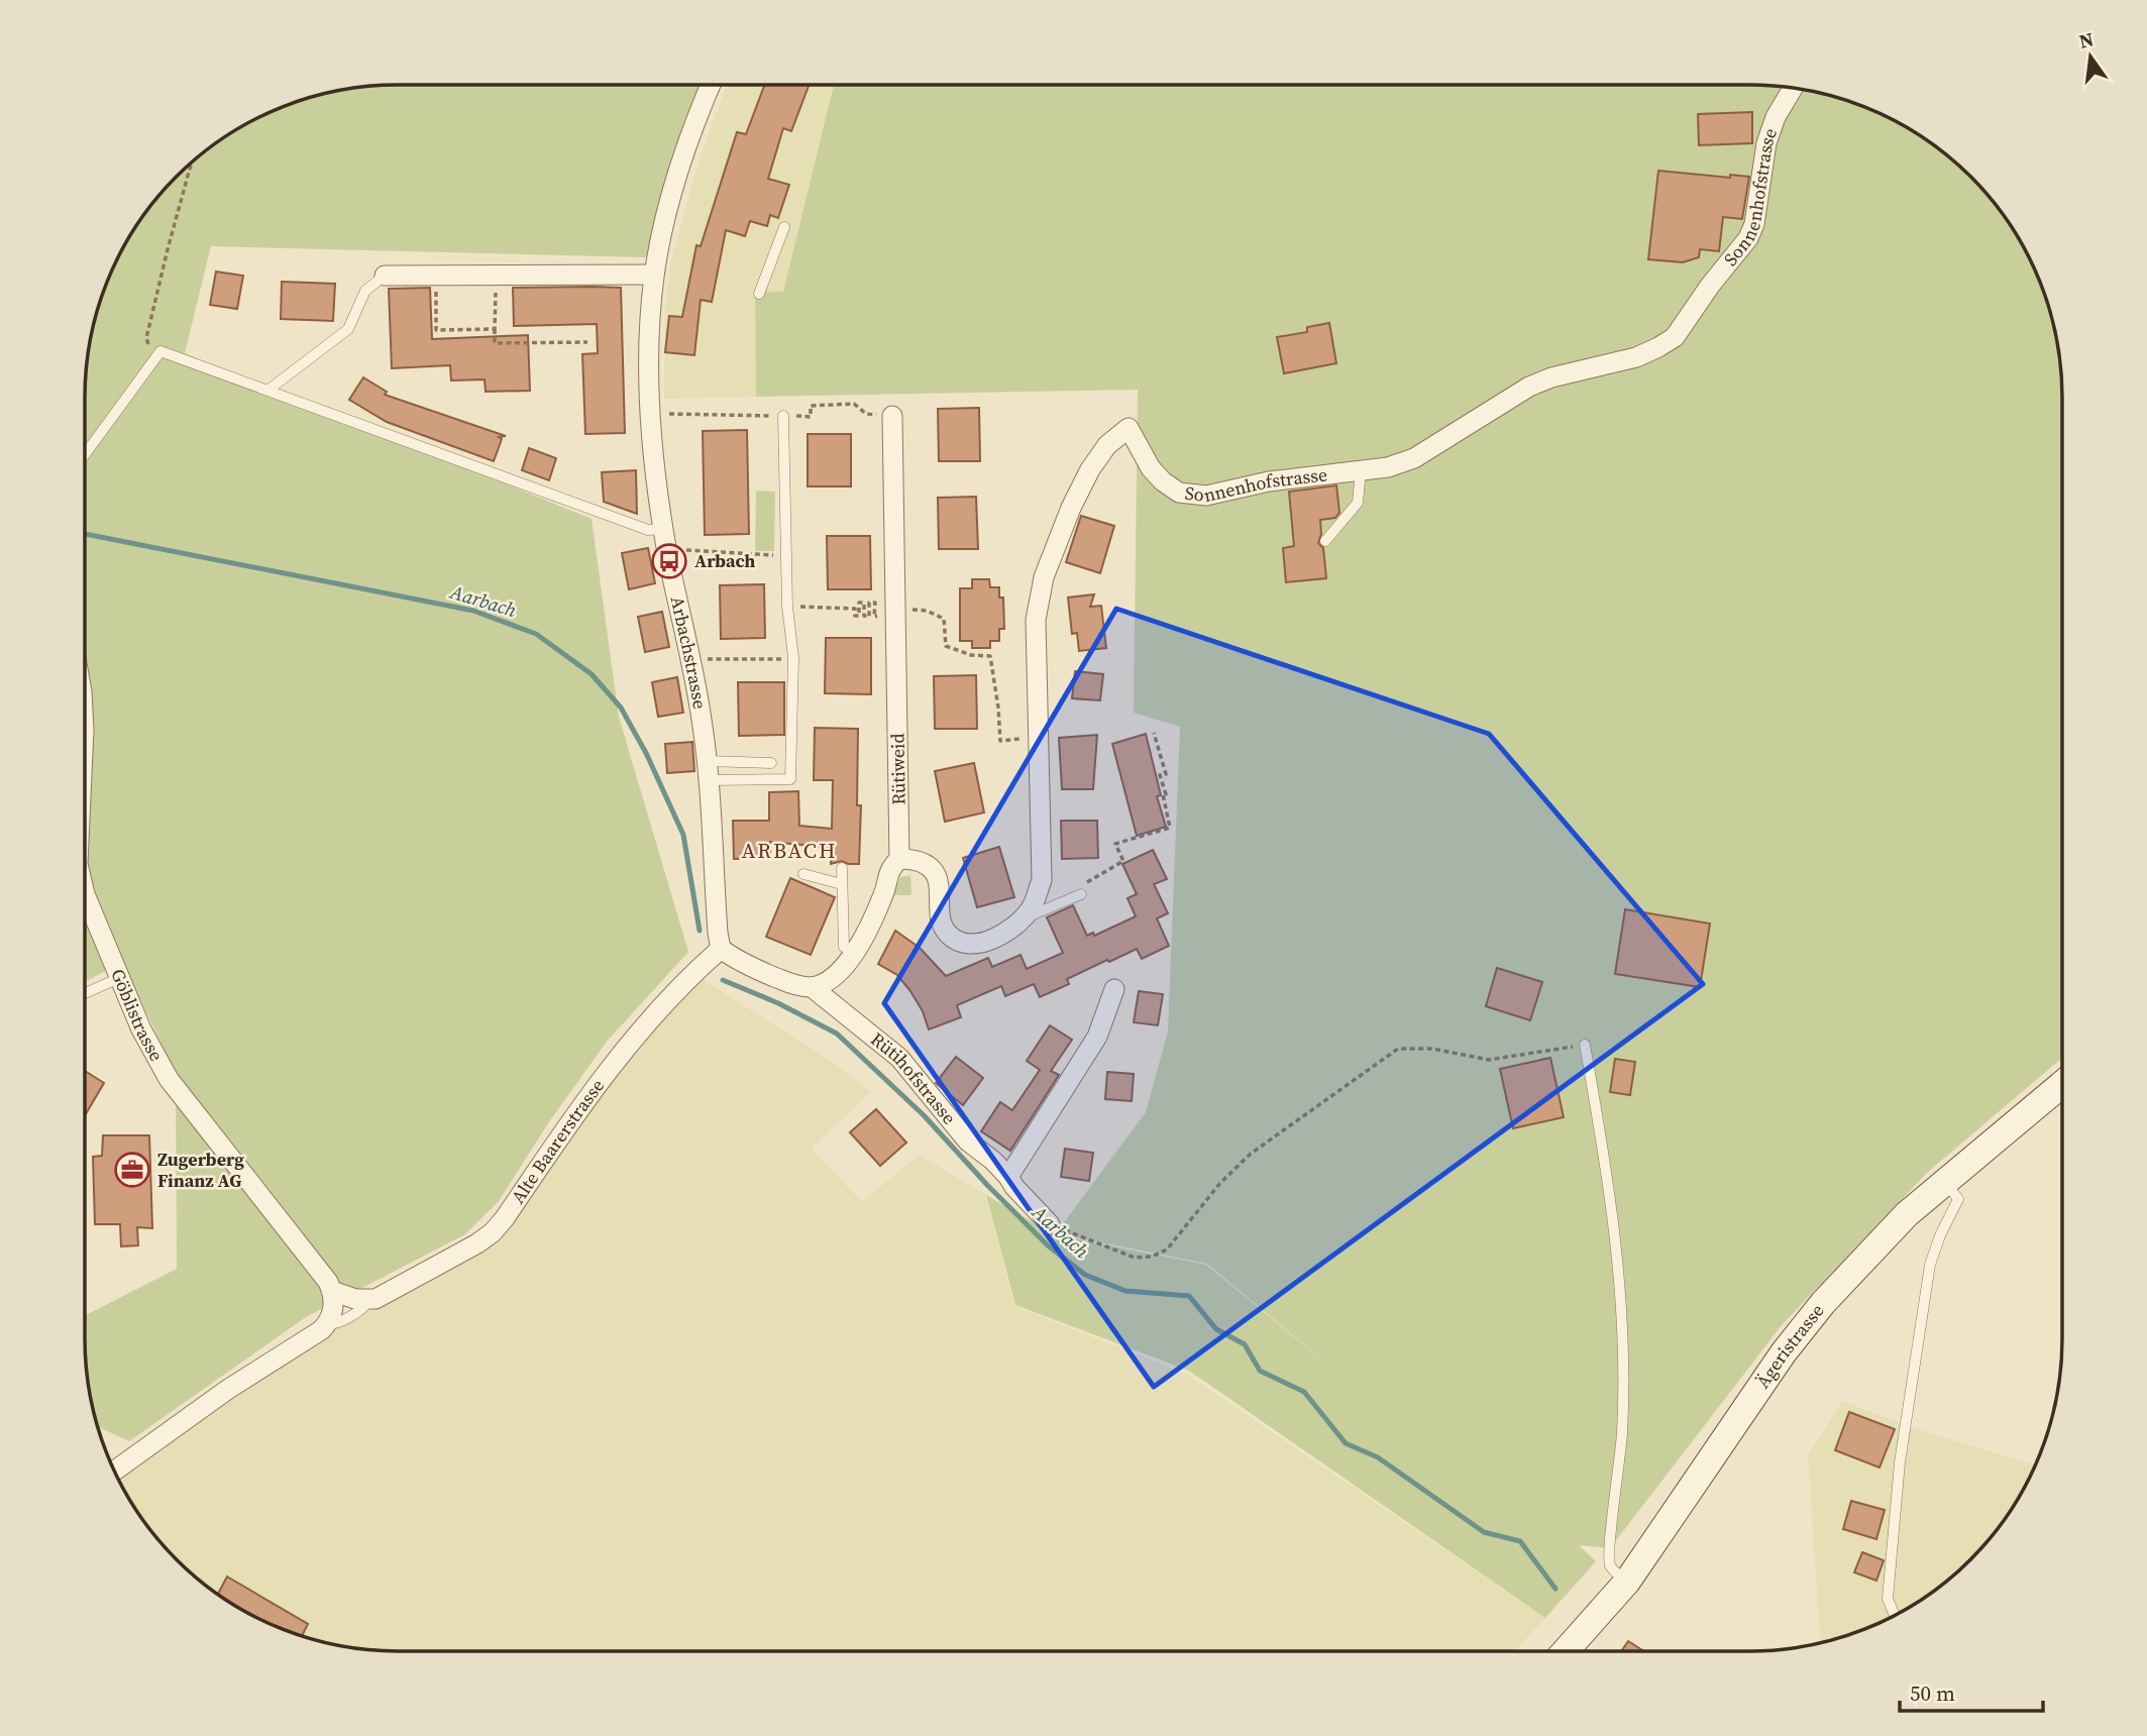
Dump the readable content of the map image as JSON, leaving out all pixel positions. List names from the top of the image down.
{
  "streets": {
    "main road": ["Ägeristrasse"],
    "street": [
      "Sonnenhofstrasse",
      "Arbachstrasse",
      "Rütiweid",
      "Göblistrasse",
      "Rütihofstrasse",
      "Alte Baarerstrasse"
    ]
  },
  "crossings": [
    ["Sonnenhofstrasse", "Rütiweid"],
    ["Arbachstrasse", "Alte Baarerstrasse"],
    ["Rütiweid", "Rütihofstrasse"]
  ],
  "districts": ["ARBACH"],
  "water": ["Aarbach"],
  "places": {
    "bus stop": ["Arbach"],
    "office": ["Zugerberg Finanz AG"]
  },
  "scale_bar": "50 m",
  "north": "top"
}
